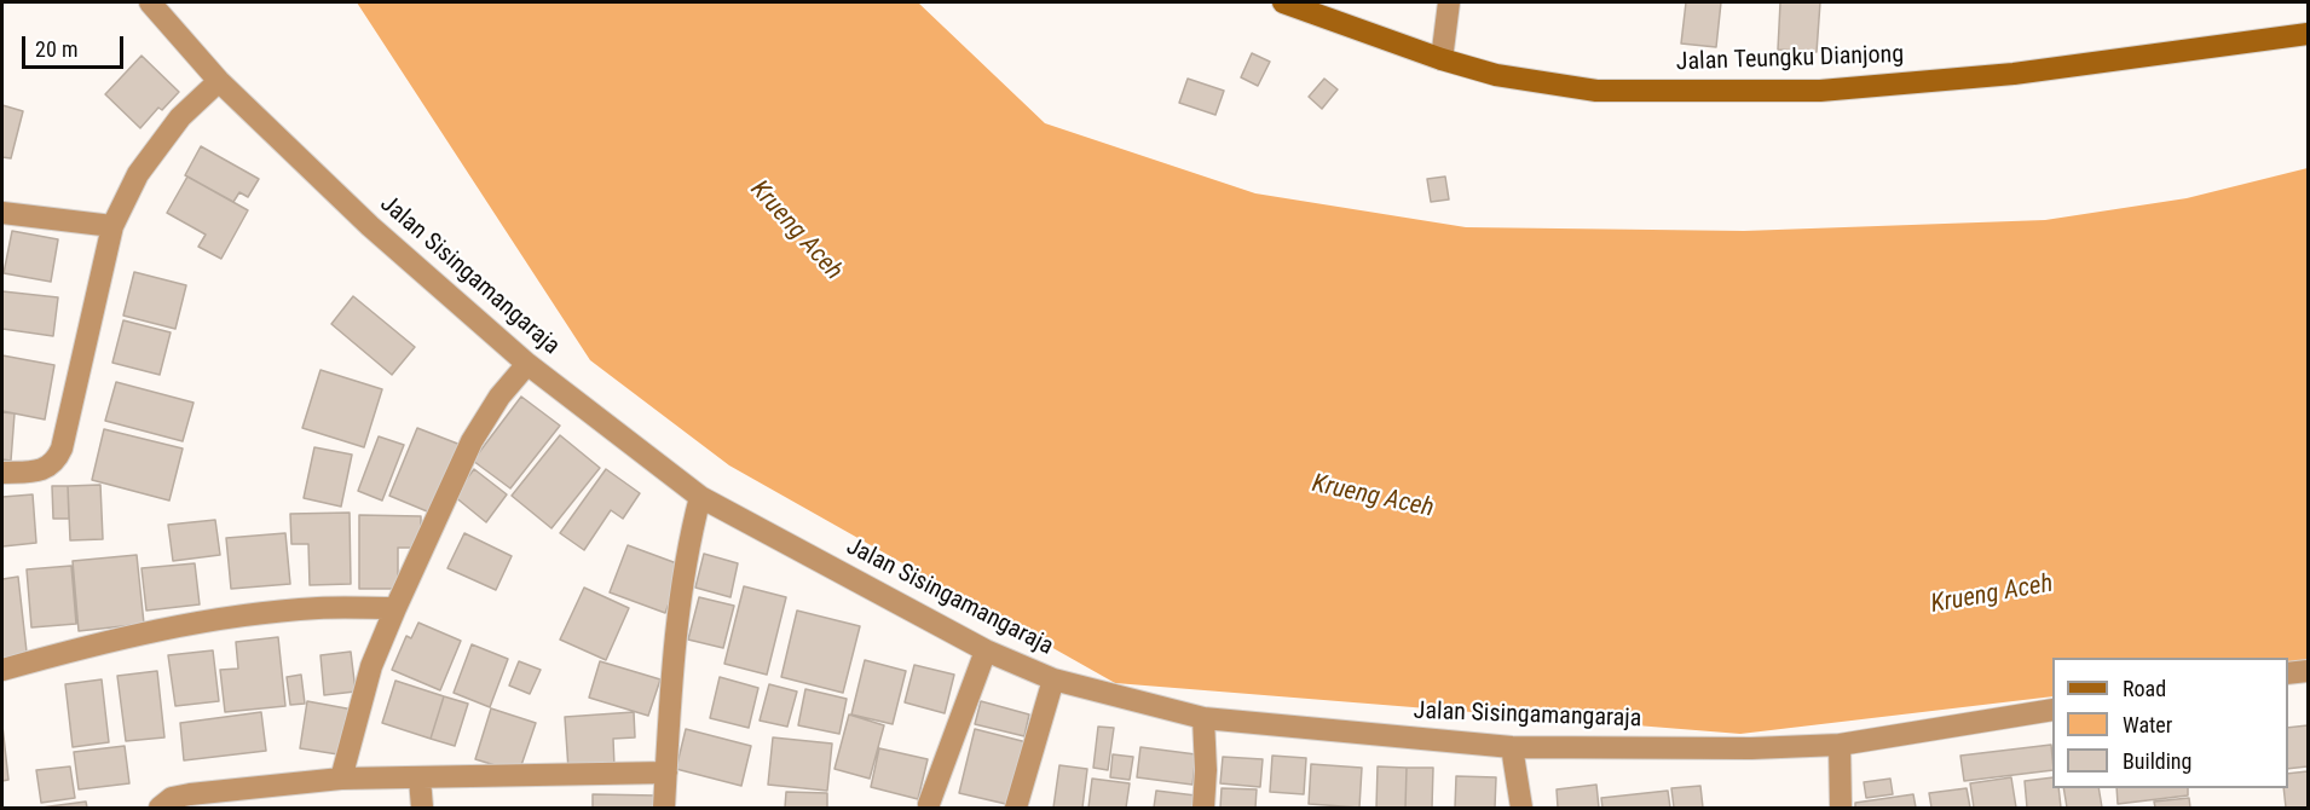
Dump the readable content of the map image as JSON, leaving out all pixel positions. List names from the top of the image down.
{
  "streets": {
    "street": ["Jalan Teungku Dianjong", "Jalan Sisingamangaraja"]
  },
  "water": ["Krueng Aceh"],
  "legend": ["Road", "Water", "Building"],
  "scale_bar": "20 m"
}
